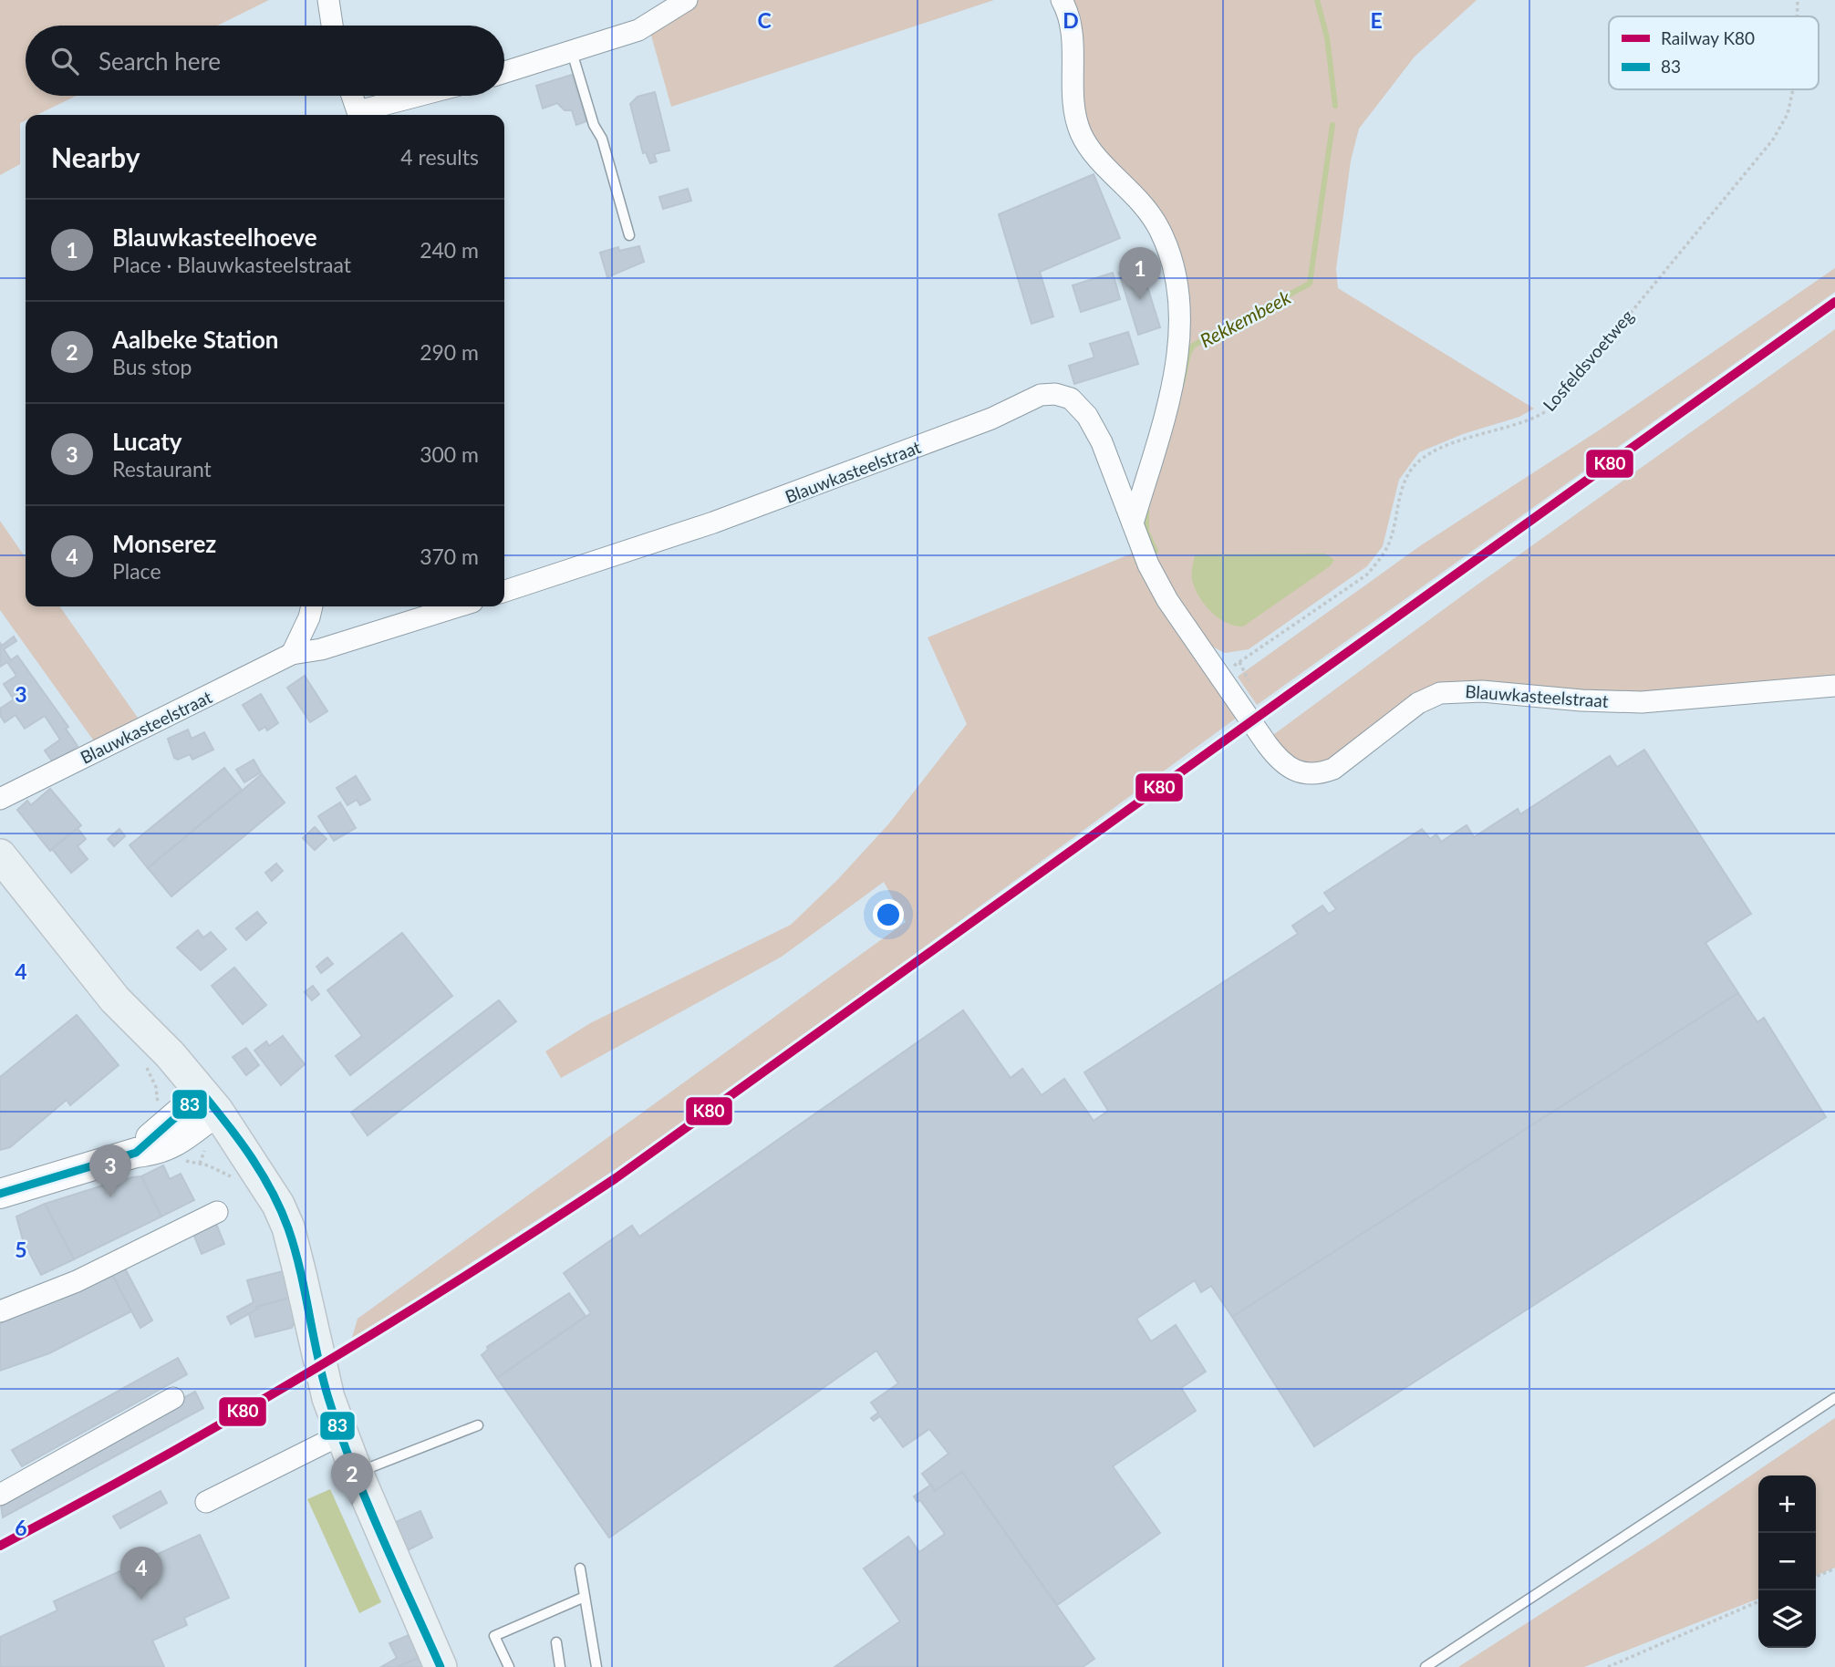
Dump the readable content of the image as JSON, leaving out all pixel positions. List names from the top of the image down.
{
  "streets": {
    "street": ["Blauwkasteelstraat"],
    "path": ["Losfeldsvoetweg"]
  },
  "crossings": [
    ["Losfeldsvoetweg", "Blauwkasteelstraat"]
  ],
  "water": ["Rekkembeek"],
  "lines": ["rail line K80", "transit line 83"],
  "legend": ["Railway K80", "83"],
  "page": {
    "search": "Search here",
    "heading": ["Nearby", "4 results"],
    "list": [
      {
        "mark": "1",
        "name": "Blauwkasteelhoeve",
        "note": "Place · Blauwkasteelstraat",
        "value": "240 m"
      },
      {
        "mark": "2",
        "name": "Aalbeke Station",
        "note": "Bus stop",
        "value": "290 m"
      },
      {
        "mark": "3",
        "name": "Lucaty",
        "note": "Restaurant",
        "value": "300 m"
      },
      {
        "mark": "4",
        "name": "Monserez",
        "note": "Place",
        "value": "370 m"
      }
    ],
    "pins": [
      "1",
      "3",
      "2",
      "4"
    ],
    "map_buttons": ["+", "−"]
  },
  "grid": {
    "columns": ["C", "D", "E"],
    "rows": [
      "3",
      "4",
      "5",
      "6"
    ]
  }
}
